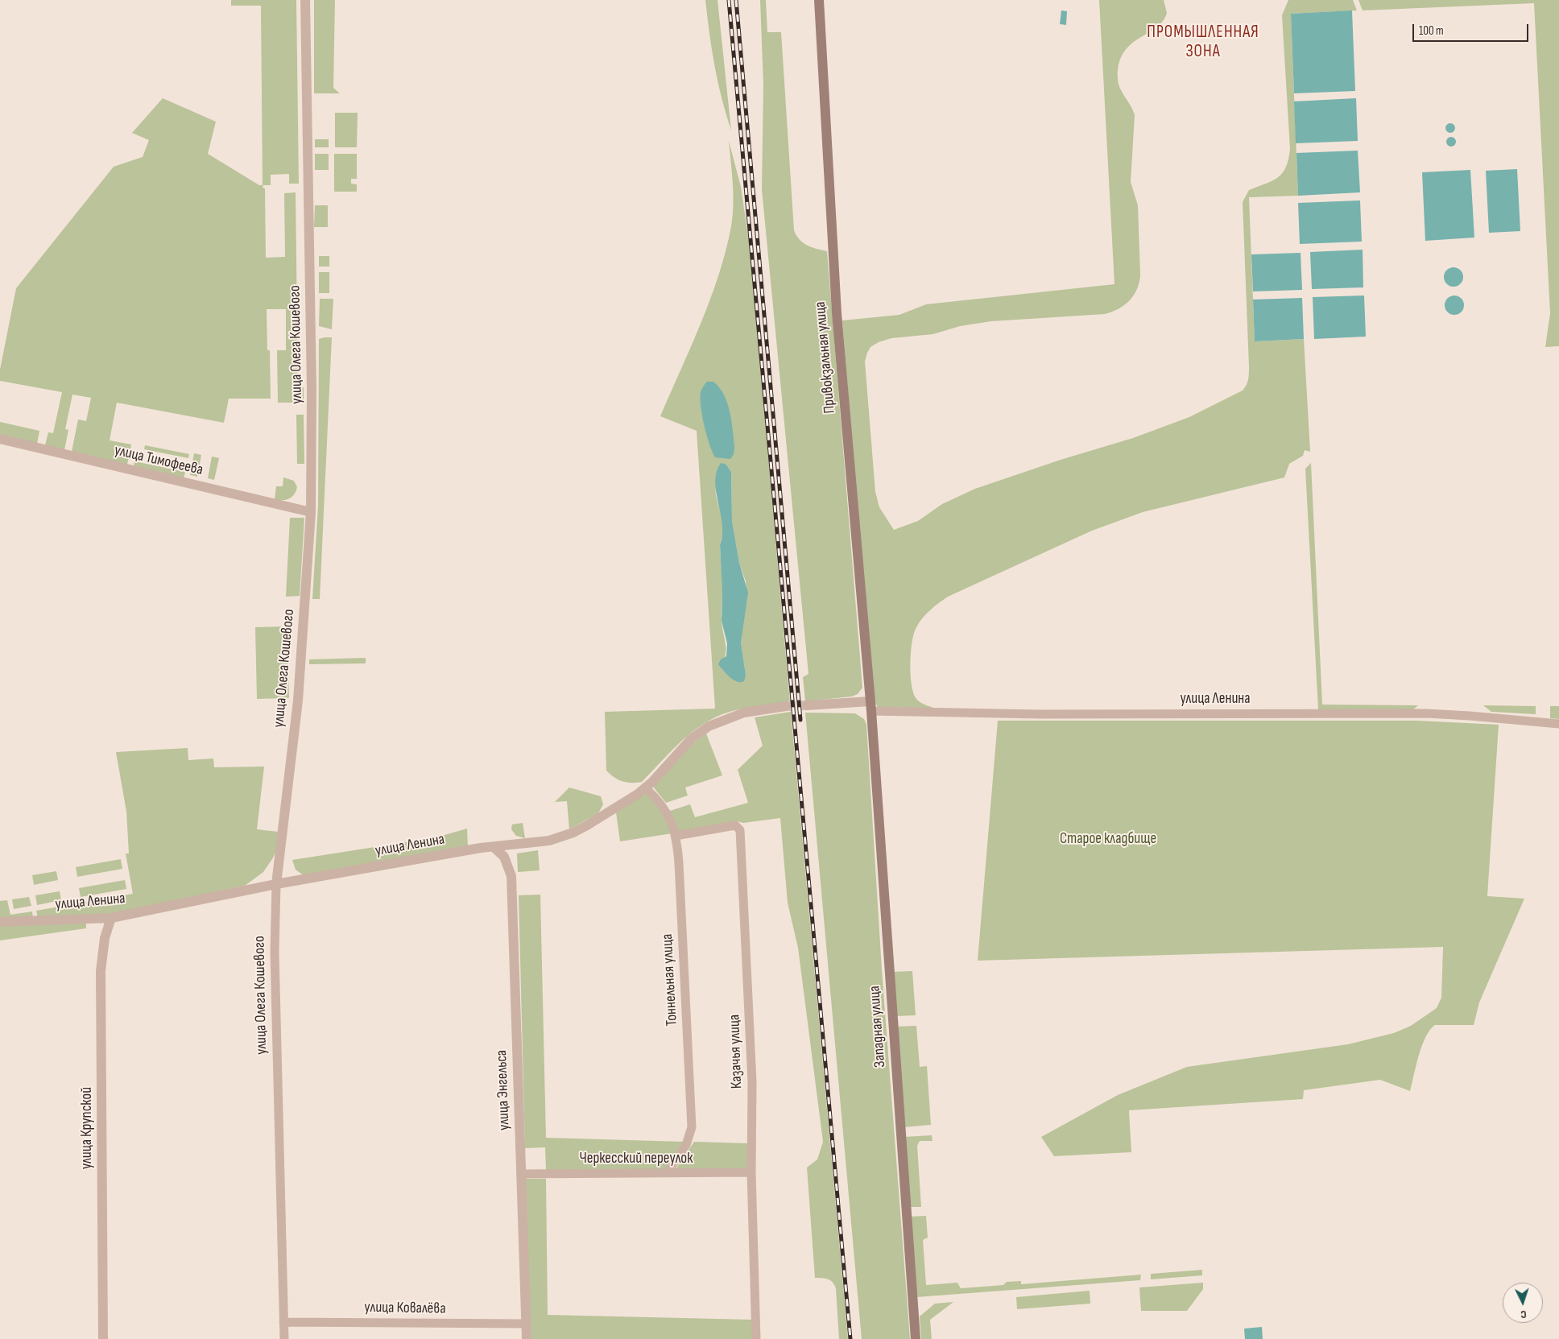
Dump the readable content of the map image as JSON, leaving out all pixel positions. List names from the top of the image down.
{
  "streets": {
    "main road": ["Привокзальная улица", "Западная улица"],
    "street": [
      "улица Олега Кошевого",
      "улица Тимофеева",
      "улица Ленина",
      "Тоннельная улица",
      "Казачья улица",
      "улица Энгельса",
      "улица Крупской",
      "Черкесский переулок",
      "улица Ковалёва"
    ]
  },
  "crossings": [
    ["улица Олега Кошевого", "улица Тимофеева"],
    ["улица Олега Кошевого", "улица Ленина"],
    ["улица Олега Кошевого", "улица Ковалёва"],
    ["Привокзальная улица", "улица Ленина"],
    ["Привокзальная улица", "Западная улица"],
    ["улица Ленина", "Тоннельная улица"],
    ["улица Ленина", "Западная улица"],
    ["улица Ленина", "улица Энгельса"],
    ["улица Ленина", "улица Крупской"],
    ["Тоннельная улица", "Казачья улица"],
    ["Тоннельная улица", "Черкесский переулок"],
    ["Казачья улица", "Черкесский переулок"],
    ["улица Энгельса", "Черкесский переулок"],
    ["улица Энгельса", "улица Ковалёва"]
  ],
  "districts": ["ПРОМЫШЛЕННАЯ ЗОНА"],
  "parks": ["Старое кладбище"],
  "scale_bar": "100 m",
  "north": "bottom"
}
